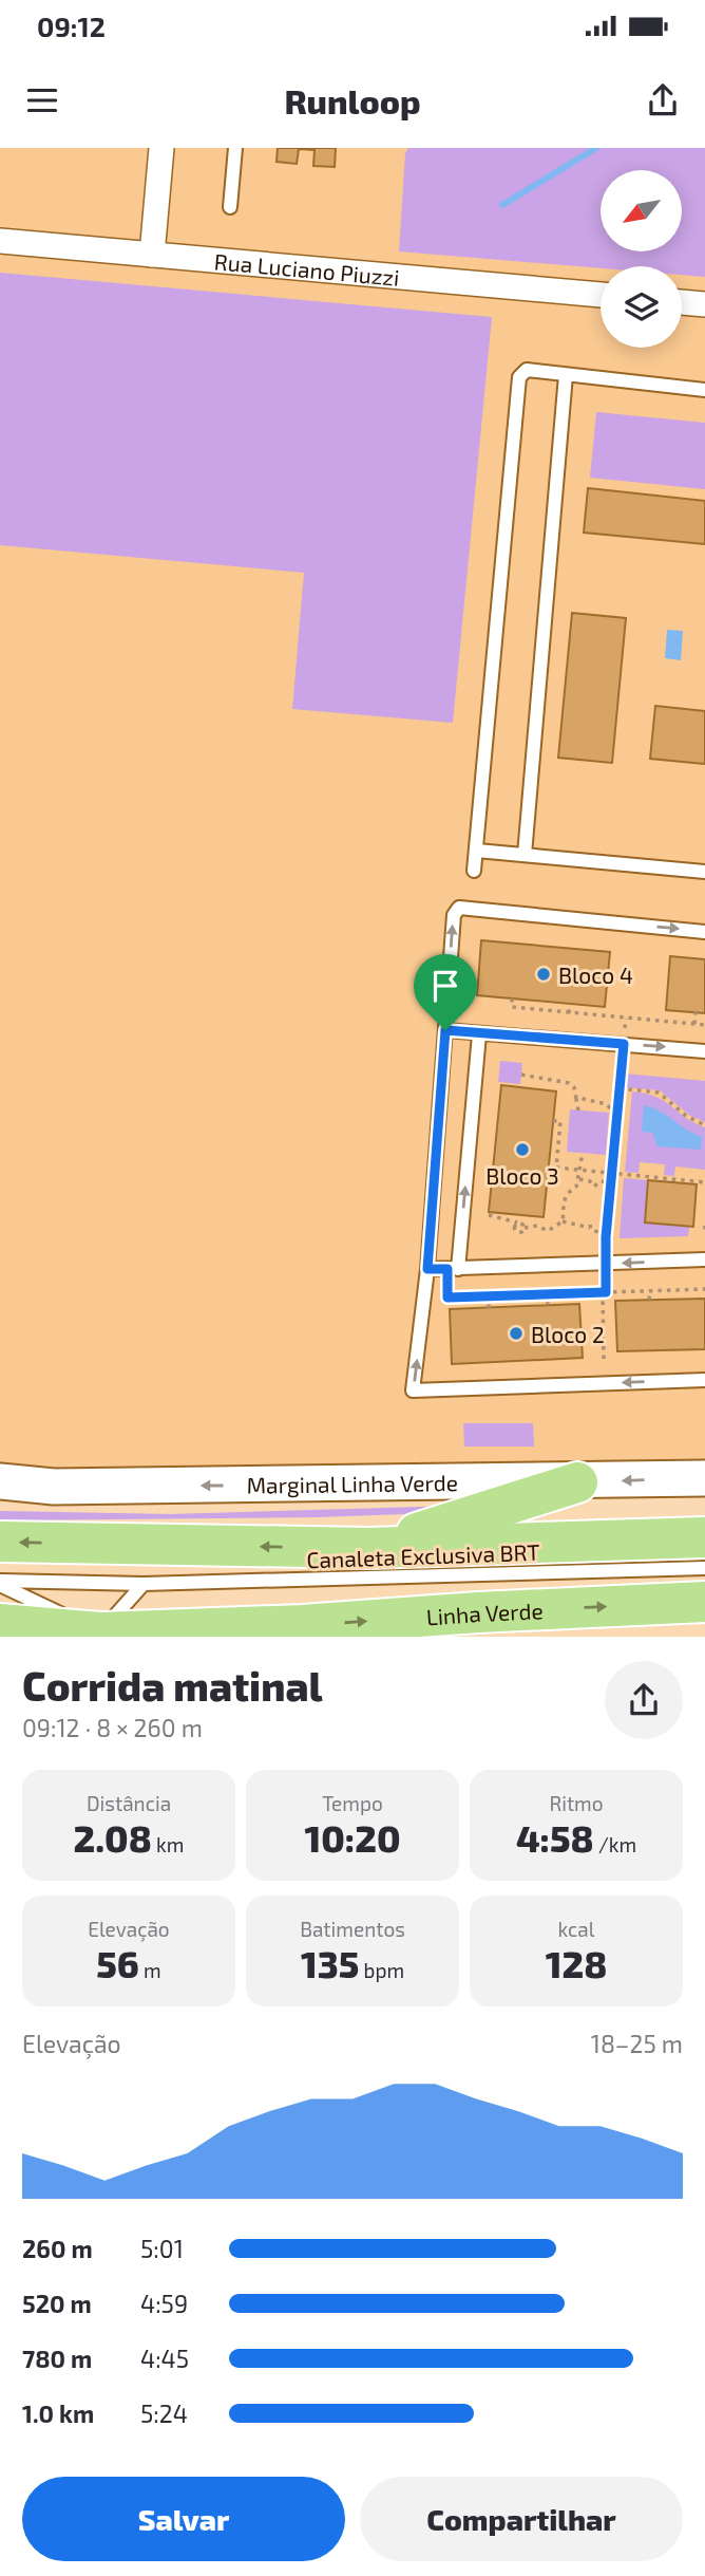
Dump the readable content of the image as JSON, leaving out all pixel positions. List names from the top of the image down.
{
  "streets": {
    "highway": ["Linha Verde"],
    "main road": ["Marginal Linha Verde"],
    "street": ["Rua Luciano Piuzzi"],
    "lane": ["Canaleta Exclusiva BRT"]
  },
  "crossings": [
    ["Canaleta Exclusiva BRT", "Linha Verde"]
  ],
  "one_way": ["Marginal Linha Verde"],
  "places": ["Bloco 4", "Bloco 3", "Bloco 2"],
  "north": "bottom left",
  "page": {
    "status": "09:12",
    "header": "Runloop",
    "heading": ["Corrida matinal", "09:12 · 8 × 260 m"],
    "stats": [
      ["Distância", "2.08 km"],
      ["Tempo", "10:20"],
      ["Ritmo", "4:58 /km"],
      ["Elevação", "56 m"],
      ["Batimentos", "135 bpm"],
      ["kcal", "128"]
    ],
    "chart": ["Elevação", "18–25 m"],
    "list": [
      {
        "name": "260 m",
        "note": "5:01"
      },
      {
        "name": "520 m",
        "note": "4:59"
      },
      {
        "name": "780 m",
        "note": "4:45"
      },
      {
        "name": "1.0 km",
        "note": "5:24"
      }
    ],
    "buttons": ["Salvar", "Compartilhar"]
  }
}
